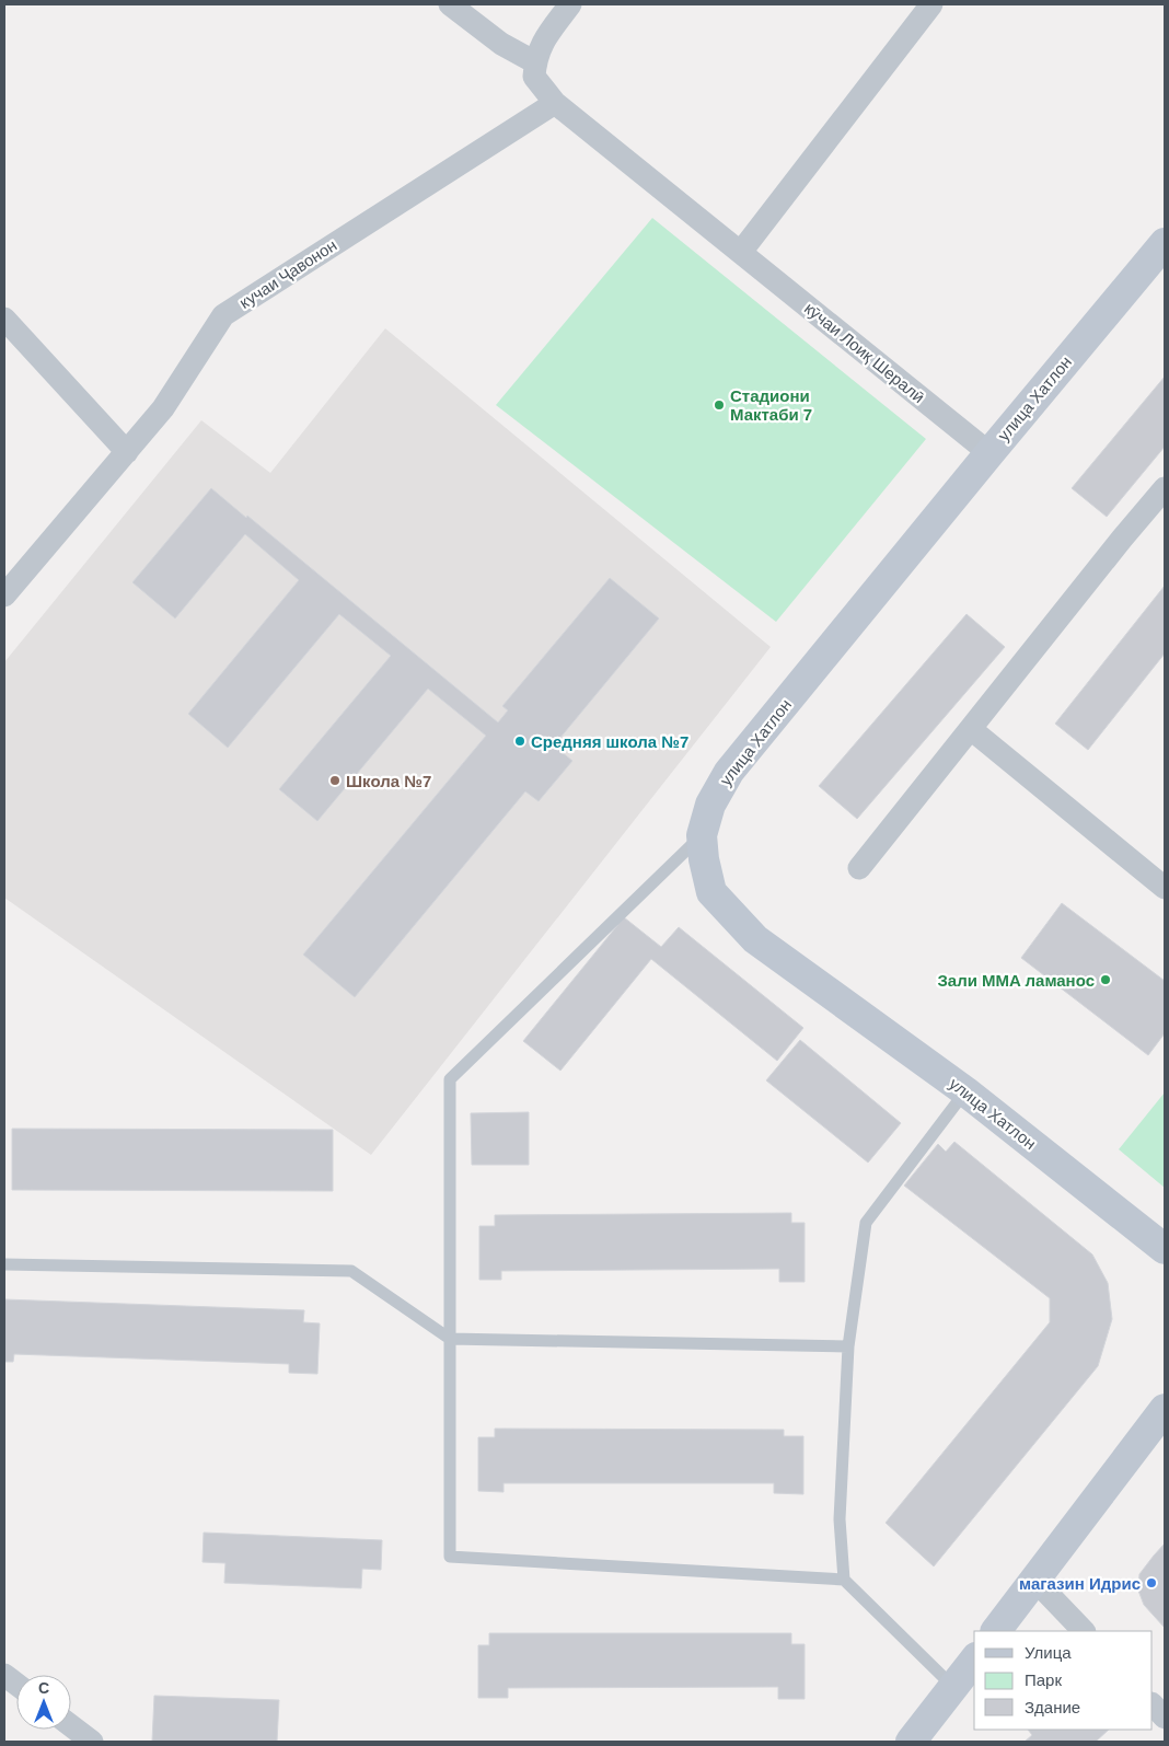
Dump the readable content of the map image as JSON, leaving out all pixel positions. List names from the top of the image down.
{
  "streets": {
    "street": ["кучаи Ҷавонон", "кӯчаи Лоиқ Шералӣ", "улица Хатлон"]
  },
  "crossings": [
    ["кучаи Ҷавонон", "кӯчаи Лоиқ Шералӣ"],
    ["кӯчаи Лоиқ Шералӣ", "улица Хатлон"]
  ],
  "places": [
    "Стадиони Мактаби 7",
    "Средняя школа №7",
    "Школа №7",
    "Зали MMA ламанос",
    "магазин Идрис"
  ],
  "legend": ["Улица", "Парк", "Здание"],
  "north": "top"
}
